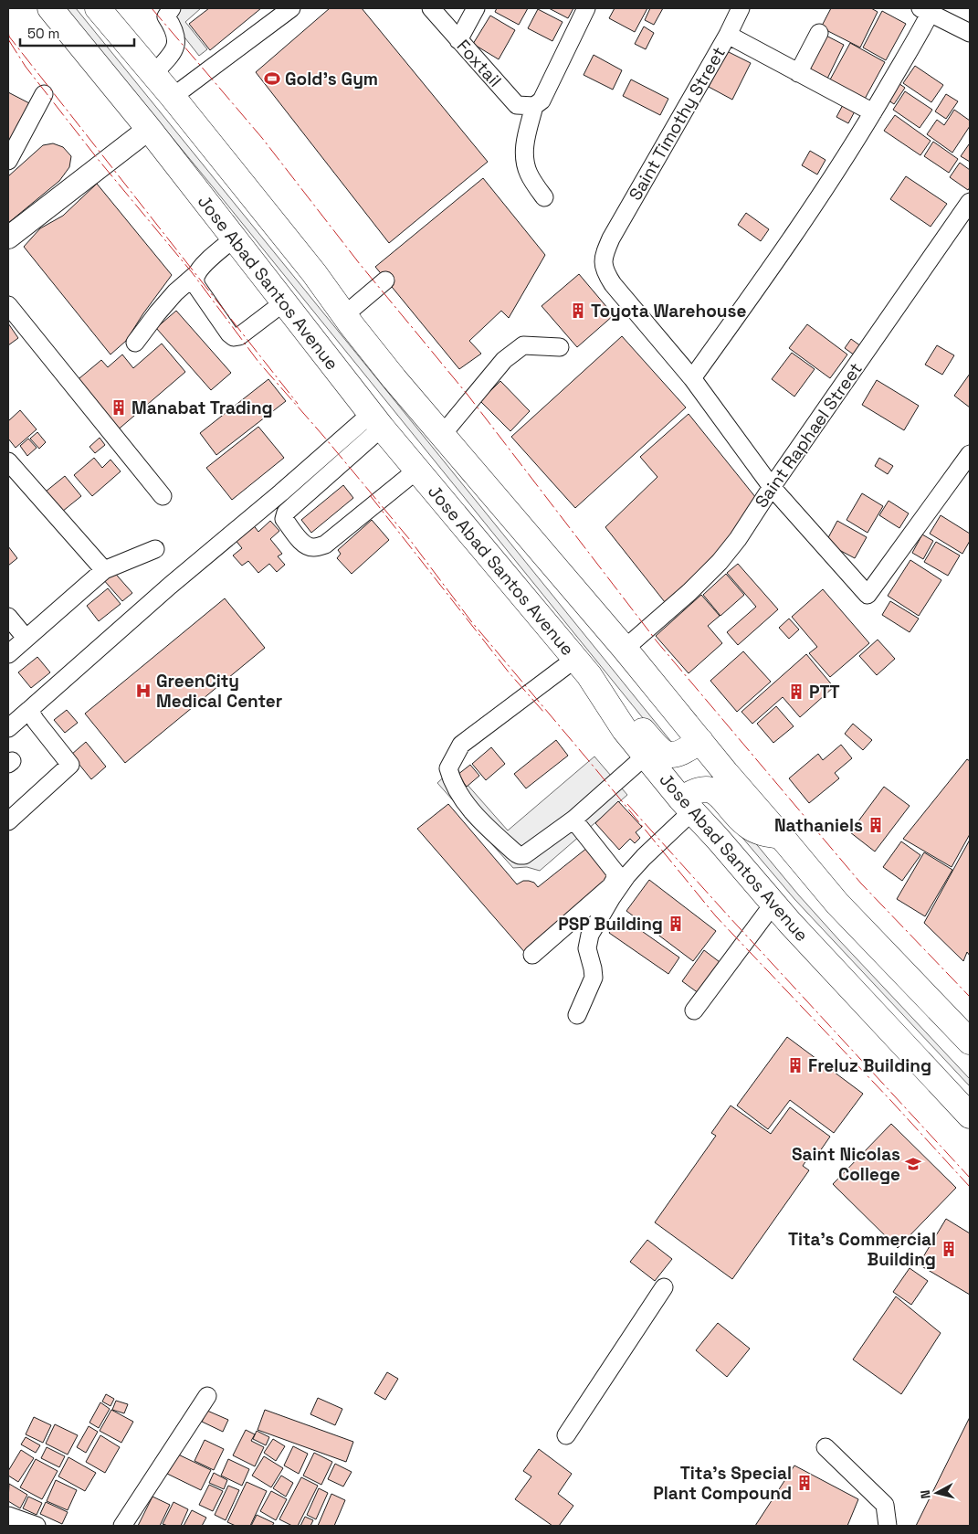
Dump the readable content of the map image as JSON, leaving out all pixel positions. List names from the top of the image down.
{
  "streets": {
    "highway": ["Jose Abad Santos Avenue"],
    "street": ["Foxtail", "Saint Timothy Street", "Saint Raphael Street"]
  },
  "crossings": [
    ["Saint Timothy Street", "Saint Raphael Street"]
  ],
  "places": {
    "sports": ["Gold's Gym"],
    "building": [
      "Toyota Warehouse",
      "Manabat Trading",
      "PTT",
      "Nathaniels",
      "PSP Building",
      "Freluz Building",
      "Tita's Commercial Building",
      "Tita's Special Plant Compound"
    ],
    "hospital": ["GreenCity Medical Center"],
    "school or university": ["Saint Nicolas College"]
  },
  "scale_bar": "50 m",
  "north": "left"
}
